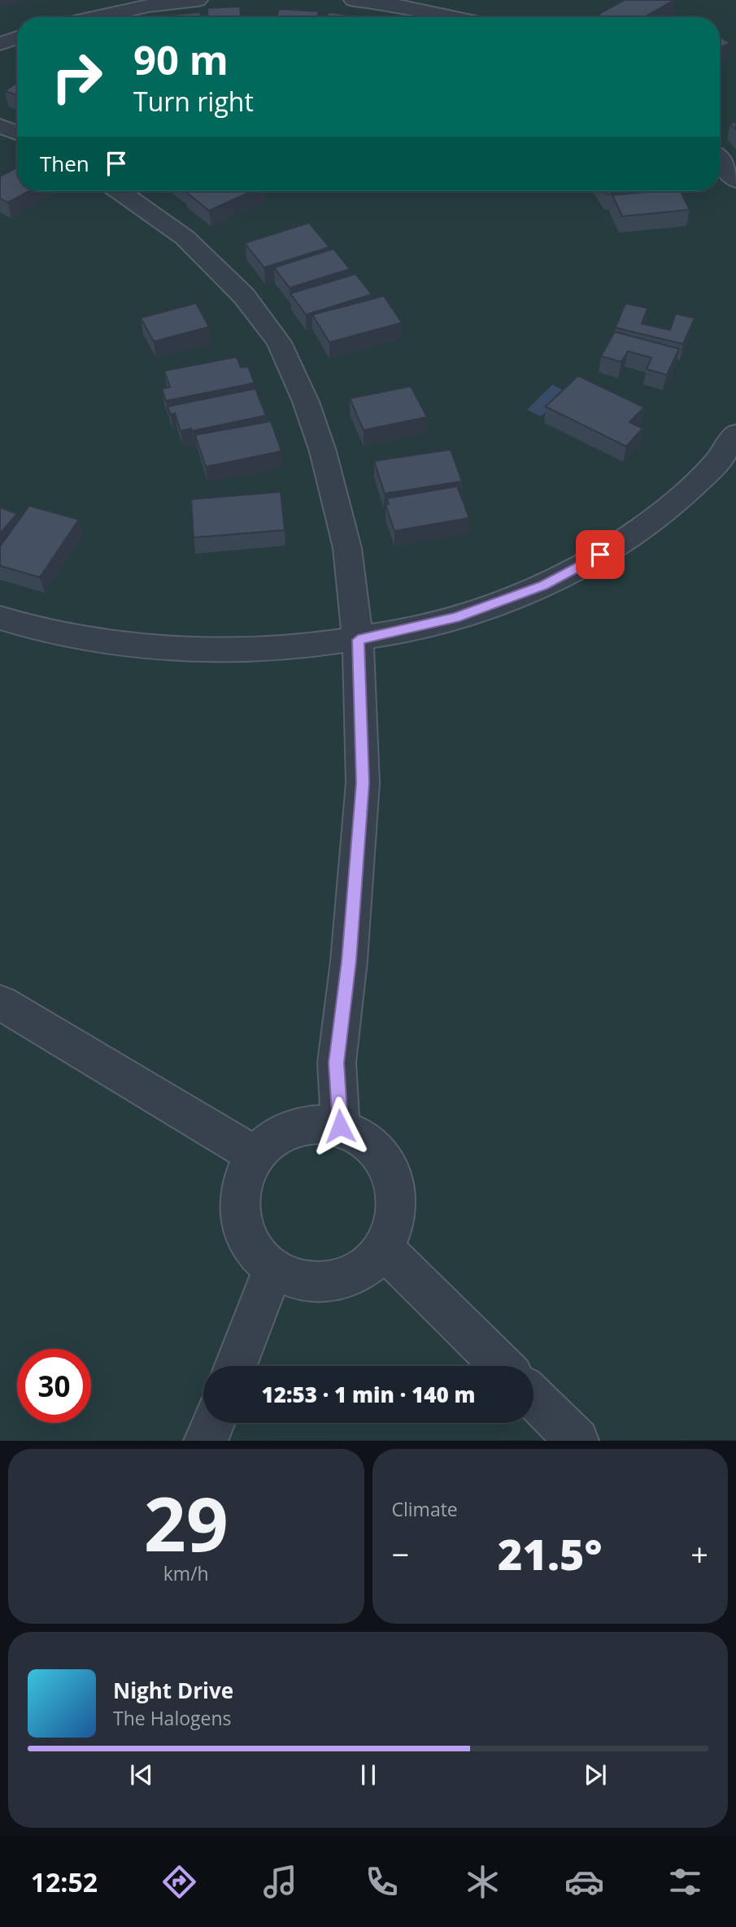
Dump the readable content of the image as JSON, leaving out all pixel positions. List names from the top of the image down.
{
  "page": {
    "turn": ["90 m", "Turn right"],
    "then": "Then",
    "limit": "30",
    "trip": "12:53 · 1 min · 140 m",
    "tile": [
      ["29", "km/h"],
      "Climate"
    ],
    "heat": ["−", "21.5°", "+"],
    "song": ["Night Drive", "The Halogens"],
    "tabs": "12:52"
  }
}
